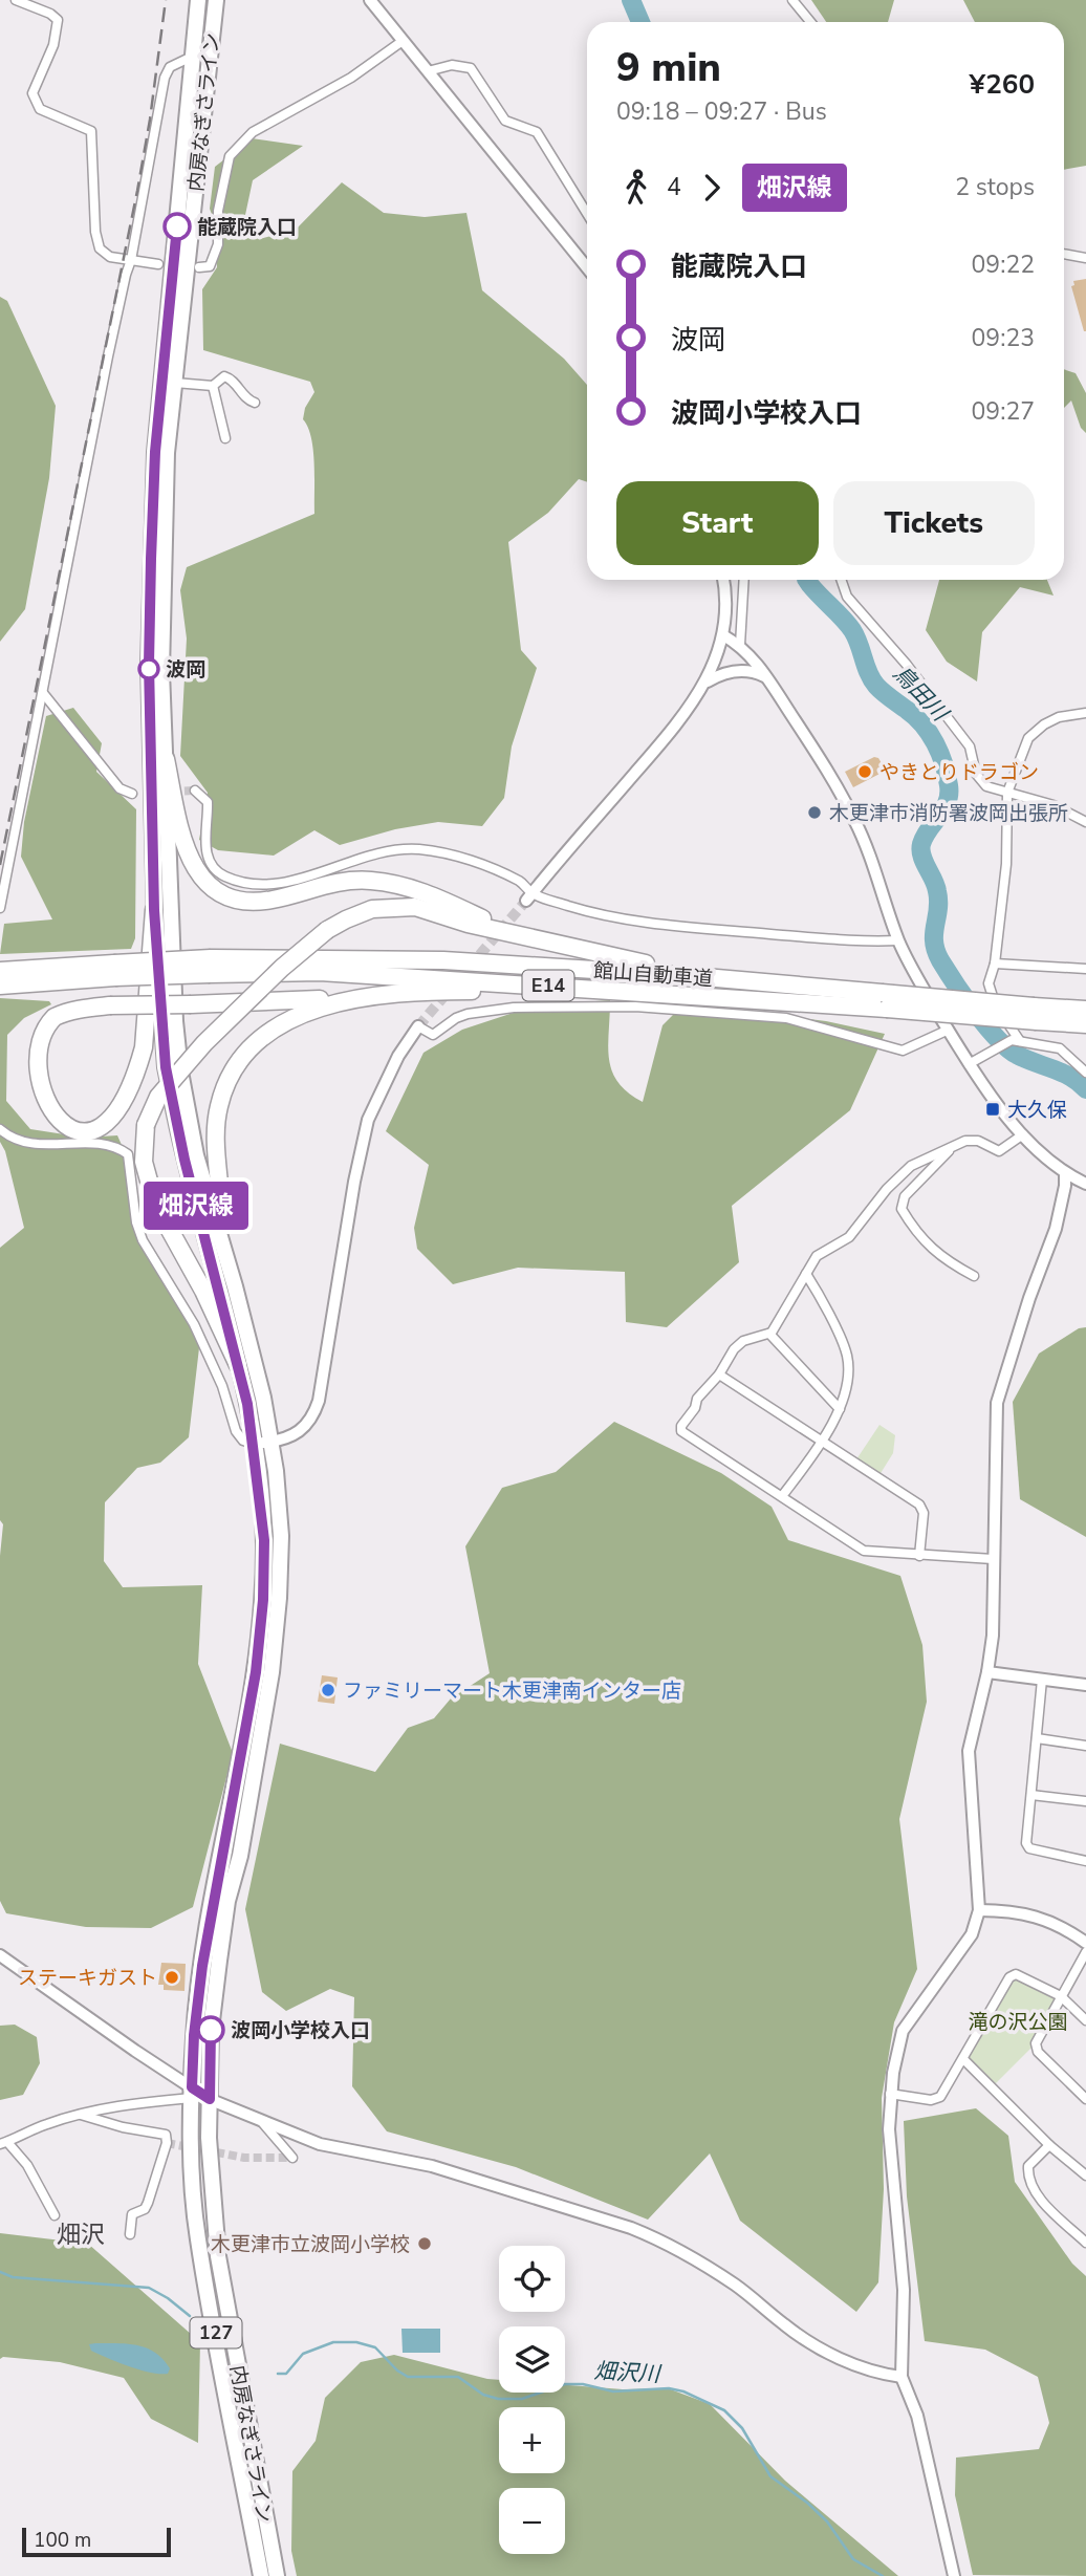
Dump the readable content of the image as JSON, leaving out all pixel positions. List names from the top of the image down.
{
  "streets": {
    "highway": [
      "内房なぎさライン",
      "館山自動車道",
      "E14",
      "127"
    ]
  },
  "districts": ["畑沢"],
  "water": ["鳥田川", "畑沢川"],
  "parks": ["滝の沢公園"],
  "places": {
    "other": [
      "能蔵院入口",
      "波岡",
      "やきとりドラゴン",
      "木更津市消防署波岡出張所",
      "ファミリーマート木更津南インター店",
      "ステーキガスト",
      "波岡小学校入口",
      "木更津市立波岡小学校"
    ],
    "transit": ["大久保"]
  },
  "lines": ["bus line 畑沢線"],
  "scale_bar": "100 m",
  "page": {
    "on_map": "畑沢線",
    "heading": ["9 min", "09:18 – 09:27 · Bus", "¥260"],
    "legs": ["4", "畑沢線", "2 stops"],
    "list": [
      {
        "name": "能蔵院入口",
        "value": "09:22"
      },
      {
        "name": "波岡",
        "value": "09:23"
      },
      {
        "name": "波岡小学校入口",
        "value": "09:27"
      }
    ],
    "buttons": ["Start", "Tickets"],
    "map_buttons": ["+", "−"],
    "scale": "100 m"
  }
}
